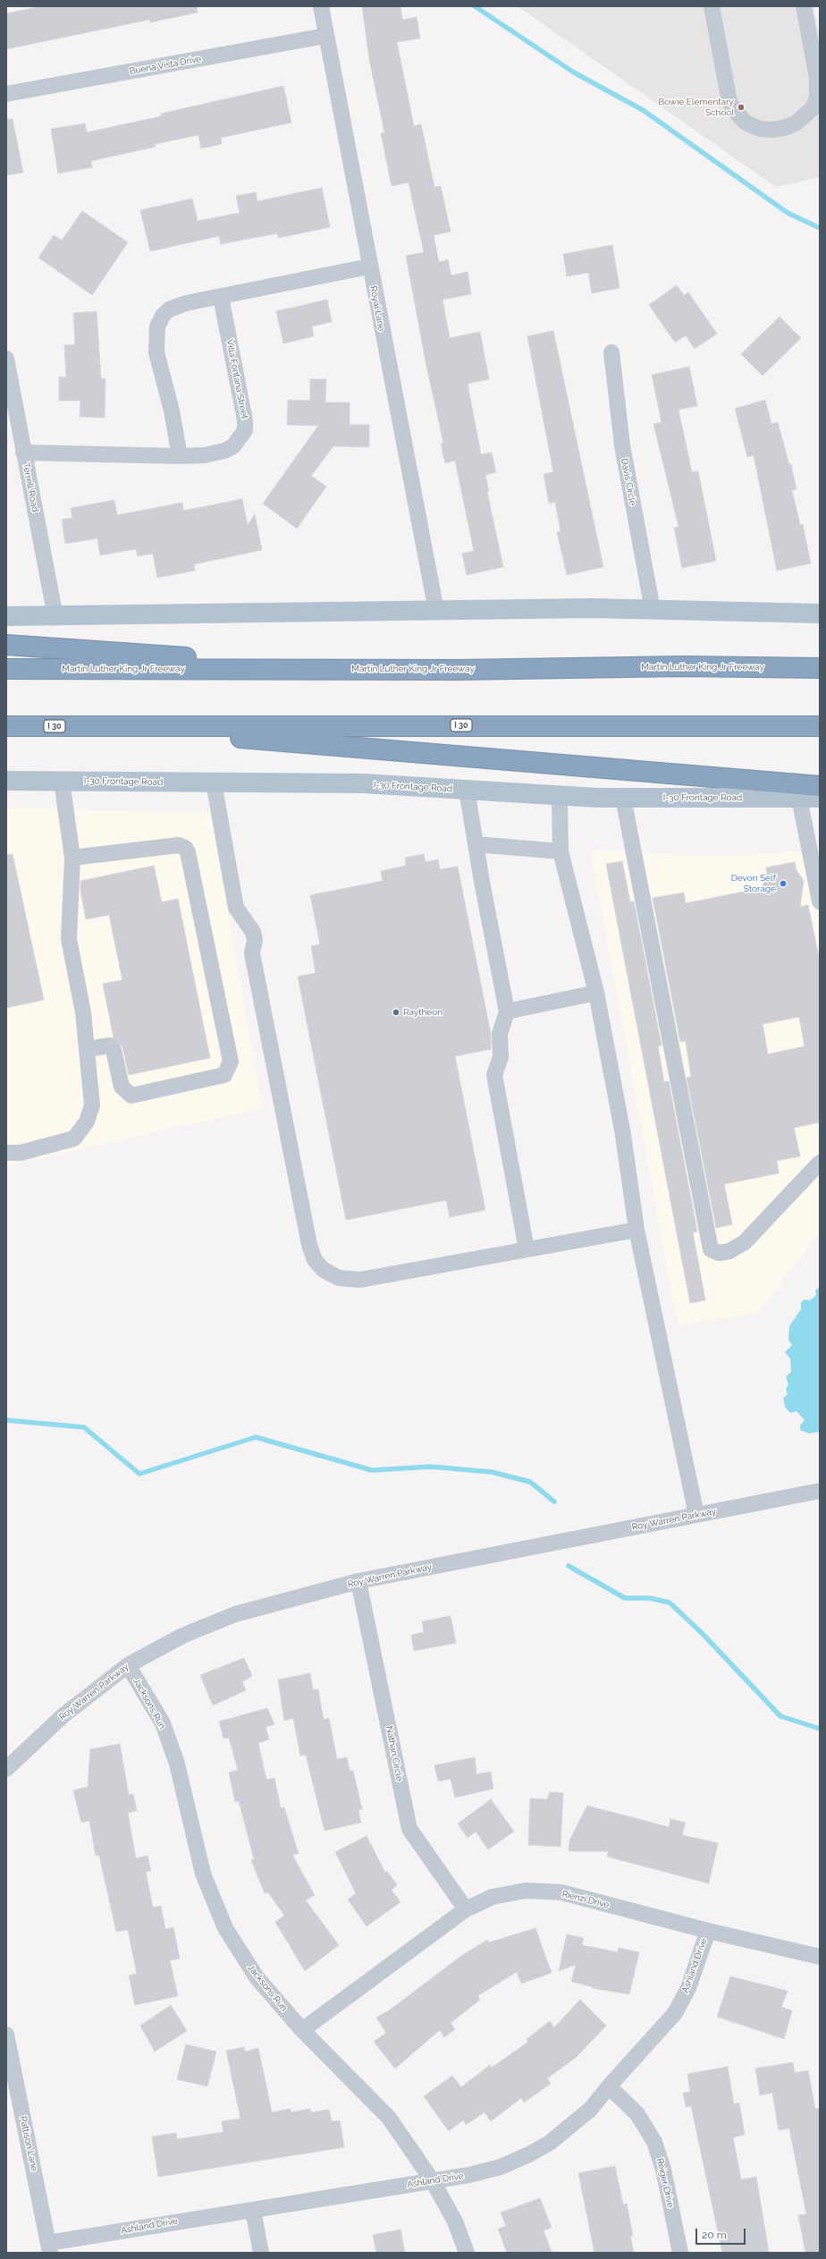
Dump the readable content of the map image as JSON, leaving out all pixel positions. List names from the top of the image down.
{
  "streets": {
    "highway": ["Martin Luther King Jr Freeway", "I 30"],
    "main road": ["I-30 Frontage Road"],
    "street": [
      "Buena Vista Drive",
      "Royal Lane",
      "Villa Fontana Street",
      "Davis Circle",
      "Terrell Road",
      "Roy Warren Parkway",
      "Jacksons Run",
      "Nathan Circle",
      "Rienzi Drive",
      "Ashland Drive",
      "Pattison Lane",
      "Reiger Drive"
    ]
  },
  "crossings": [
    ["Buena Vista Drive", "Royal Lane"],
    ["Villa Fontana Street", "Terrell Road"],
    ["Roy Warren Parkway", "Jacksons Run"],
    ["Roy Warren Parkway", "Nathan Circle"],
    ["Jacksons Run", "Rienzi Drive"],
    ["Jacksons Run", "Ashland Drive"],
    ["Nathan Circle", "Rienzi Drive"],
    ["Rienzi Drive", "Ashland Drive"],
    ["Ashland Drive", "Pattison Lane"],
    ["Ashland Drive", "Reiger Drive"]
  ],
  "places": ["Bowie Elementary School", "Devon Self Storage", "Raytheon"],
  "scale_bar": "20 m"
}
